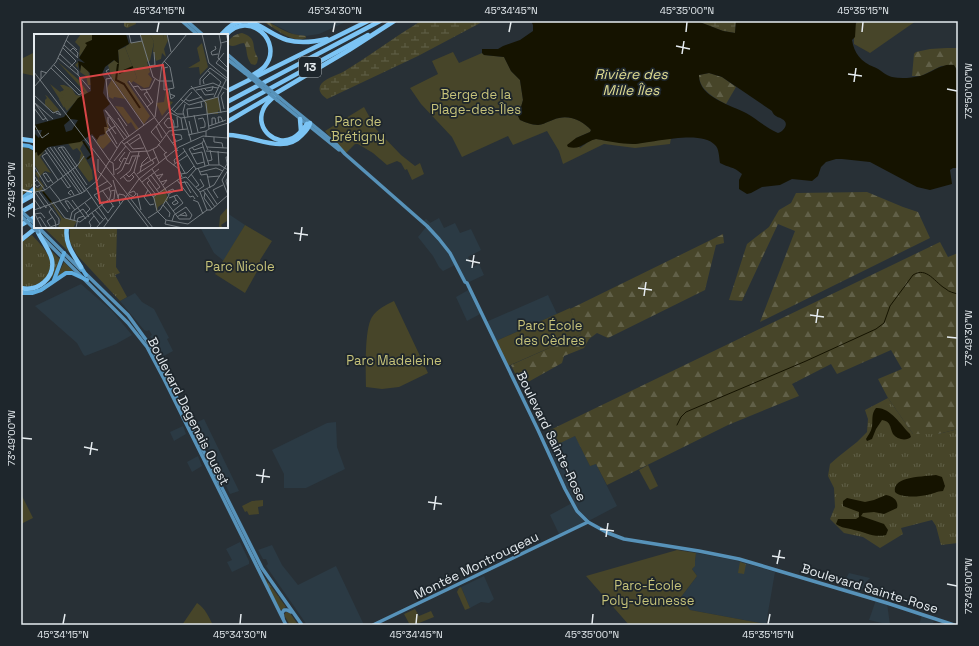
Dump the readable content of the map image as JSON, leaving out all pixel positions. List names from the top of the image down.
{
  "streets": {
    "highway": ["13"],
    "street": ["Boulevard Dagenais Ouest", "Boulevard Sainte-Rose", "Montée Montrougeau"]
  },
  "crossings": [
    ["Boulevard Sainte-Rose", "Montée Montrougeau"]
  ],
  "water": ["Rivière des Mille Îles"],
  "parks": [
    "Berge de la Plage-des-Îles",
    "Parc de Brétigny",
    "Parc Nicole",
    "Parc École des Cèdres",
    "Parc Madeleine",
    "Parc-École Poly-Jeunesse"
  ],
  "coordinates": [
    "45°34'15\"N",
    "45°34'30\"N",
    "45°34'45\"N",
    "45°35'00\"N",
    "45°35'15\"N",
    "73°50'00\"W",
    "73°49'30\"W",
    "73°49'00\"W"
  ]
}
